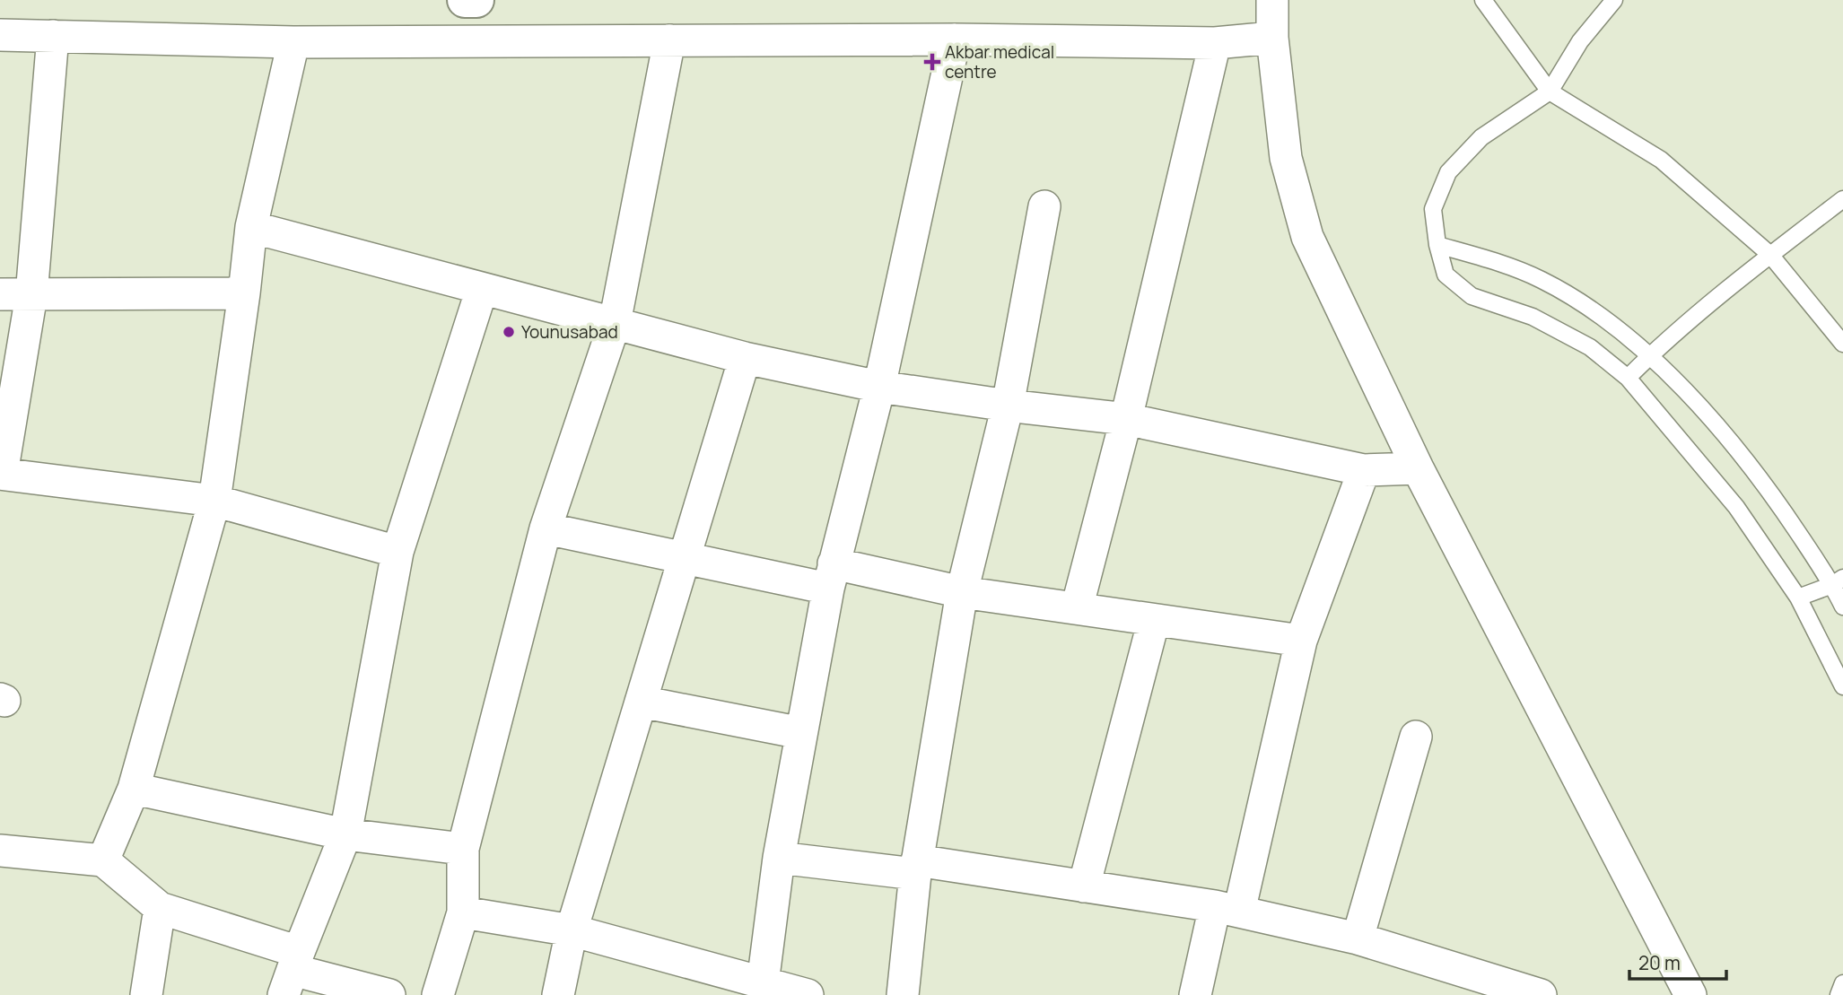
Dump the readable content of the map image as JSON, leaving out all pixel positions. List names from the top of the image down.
{
  "places": {
    "health": ["Akbar medical centre"],
    "other": ["Younusabad"]
  },
  "scale_bar": "20 m"
}
